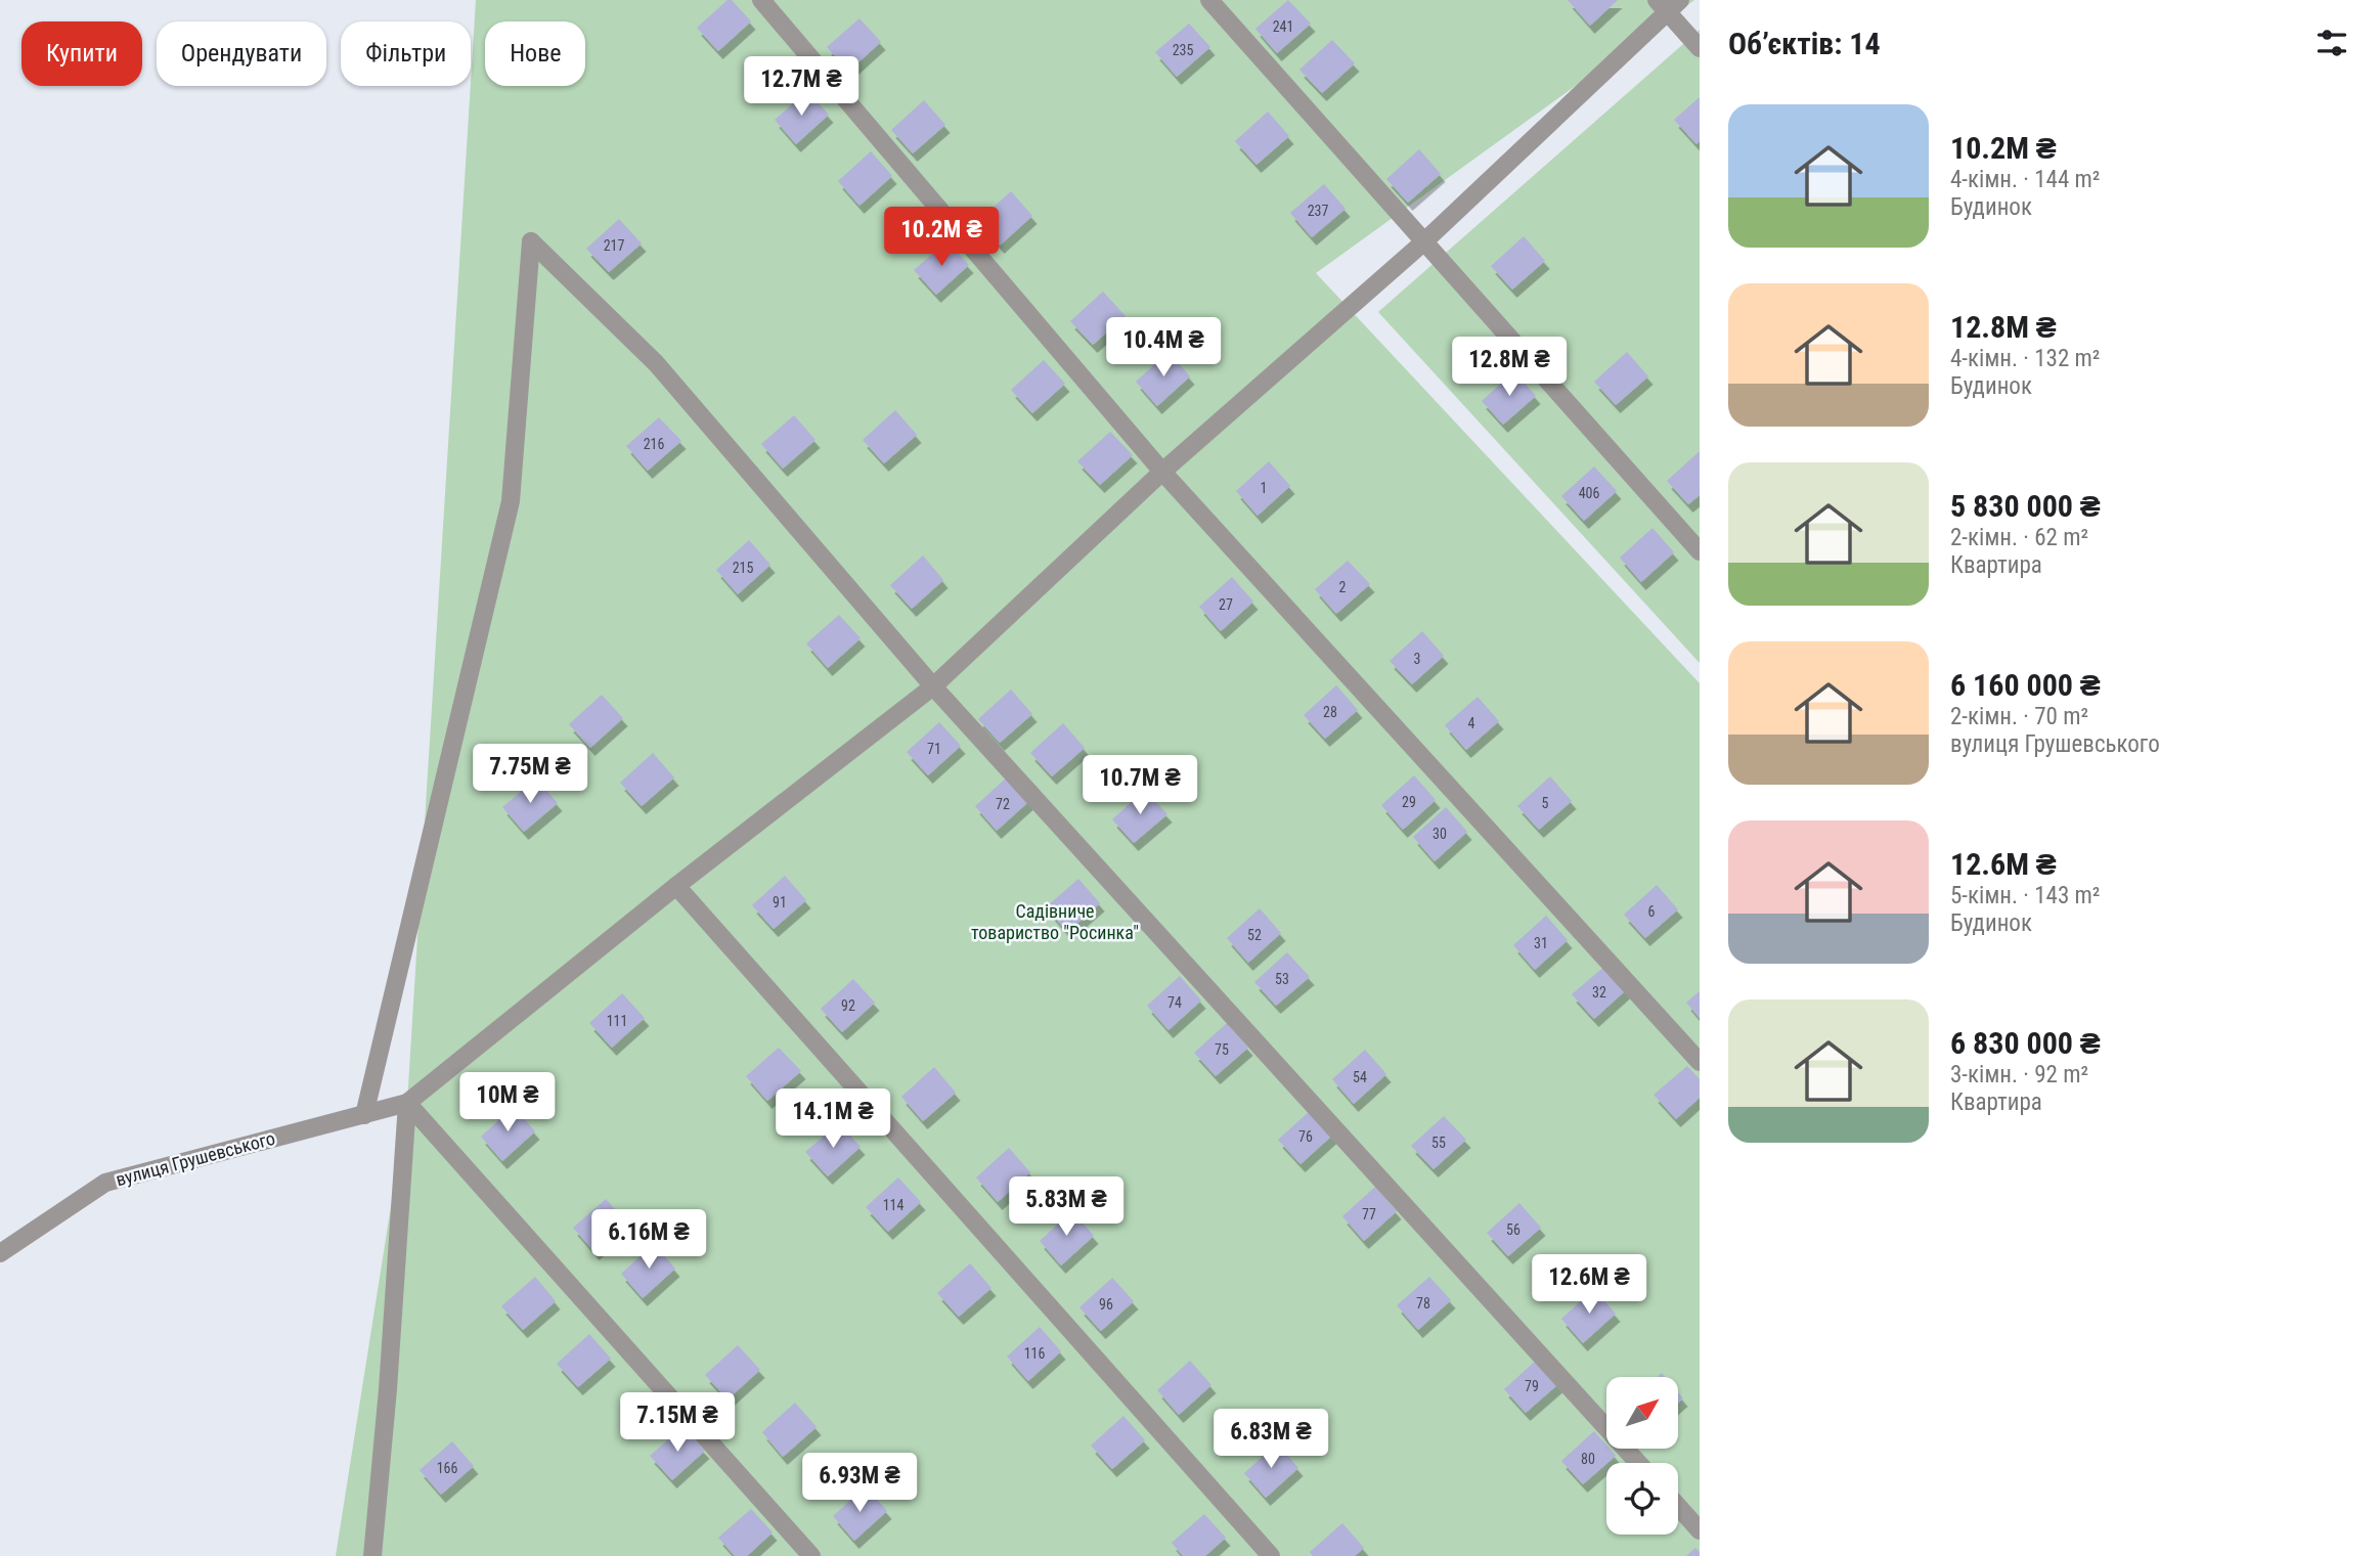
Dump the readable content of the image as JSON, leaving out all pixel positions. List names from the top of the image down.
{
  "streets": {
    "street": ["вулиця Грушевського"]
  },
  "parks": ["Садівниче товариство \"Росинка\""],
  "house_numbers": [
    "241",
    "235",
    "237",
    "217",
    "216",
    "1",
    "406",
    "215",
    "2",
    "27",
    "3",
    "28",
    "4",
    "71",
    "29",
    "5",
    "72",
    "30",
    "91",
    "6",
    "52",
    "31",
    "53",
    "32",
    "74",
    "92",
    "111",
    "75",
    "54",
    "76",
    "55",
    "114",
    "77",
    "56",
    "78",
    "96",
    "116",
    "79",
    "80",
    "166"
  ],
  "north": "top right",
  "page": {
    "heading": "Об’єктів: 14",
    "chip": [
      "Купити",
      "Орендувати",
      "Фільтри",
      "Нове"
    ],
    "price": [
      "12.7M ₴",
      "10.2M ₴",
      "10.4M ₴",
      "12.8M ₴",
      "7.75M ₴",
      "10.7M ₴",
      "10M ₴",
      "14.1M ₴",
      "5.83M ₴",
      "6.16M ₴",
      "12.6M ₴",
      "7.15M ₴",
      "6.83M ₴",
      "6.93M ₴"
    ],
    "list": [
      {
        "name": "10.2M ₴",
        "note": "4-кімн. · 144 m² · Будинок"
      },
      {
        "name": "12.8M ₴",
        "note": "4-кімн. · 132 m² · Будинок"
      },
      {
        "name": "5 830 000 ₴",
        "note": "2-кімн. · 62 m² · Квартира"
      },
      {
        "name": "6 160 000 ₴",
        "note": "2-кімн. · 70 m² · вулиця Грушевського"
      },
      {
        "name": "12.6M ₴",
        "note": "5-кімн. · 143 m² · Будинок"
      },
      {
        "name": "6 830 000 ₴",
        "note": "3-кімн. · 92 m² · Квартира"
      }
    ]
  }
}
